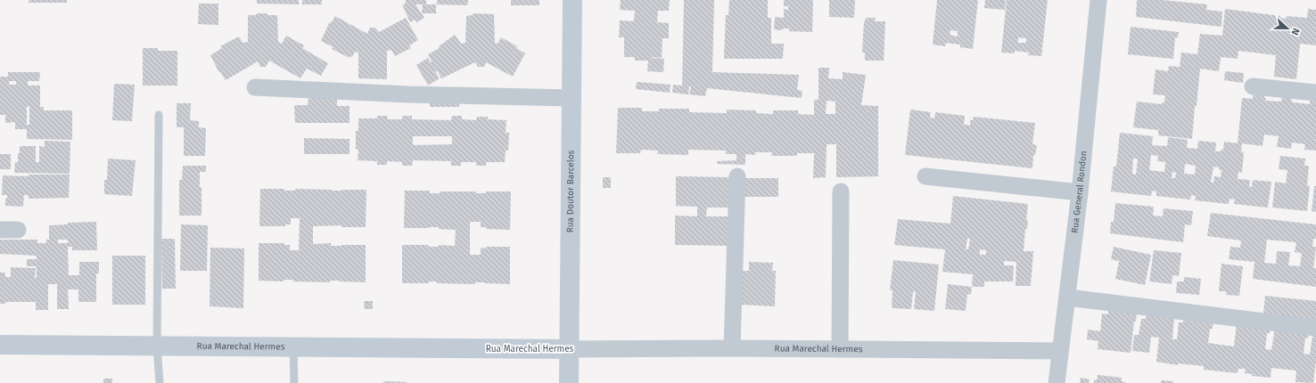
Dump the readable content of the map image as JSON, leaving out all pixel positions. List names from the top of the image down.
{
  "streets": {
    "street": ["Rua Doutor Barcelos", "Rua General Rondon", "Rua Marechal Hermes"]
  },
  "crossings": [
    ["Rua Doutor Barcelos", "Rua Marechal Hermes"],
    ["Rua General Rondon", "Rua Marechal Hermes"]
  ],
  "north": "right"
}
